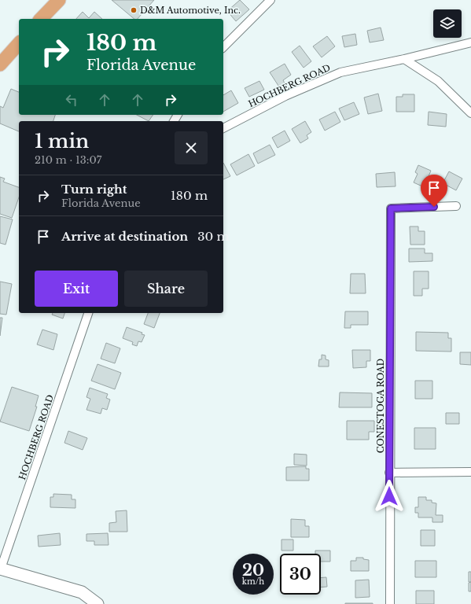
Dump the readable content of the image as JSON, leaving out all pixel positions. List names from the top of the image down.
{
  "streets": {
    "street": ["HOCHBERG ROAD", "CONESTOGA ROAD"]
  },
  "places": ["D&M Automotive, Inc."],
  "page": {
    "turn": ["180 m", "Florida Avenue"],
    "heading": ["1 min", "210 m · 13:07"],
    "list": [
      {
        "name": "Turn right",
        "note": "Florida Avenue",
        "value": "180 m"
      },
      {
        "name": "Arrive at destination",
        "value": "30 m"
      }
    ],
    "buttons": ["Exit", "Share"],
    "speed": "20 km/h",
    "limit": "30"
  }
}
